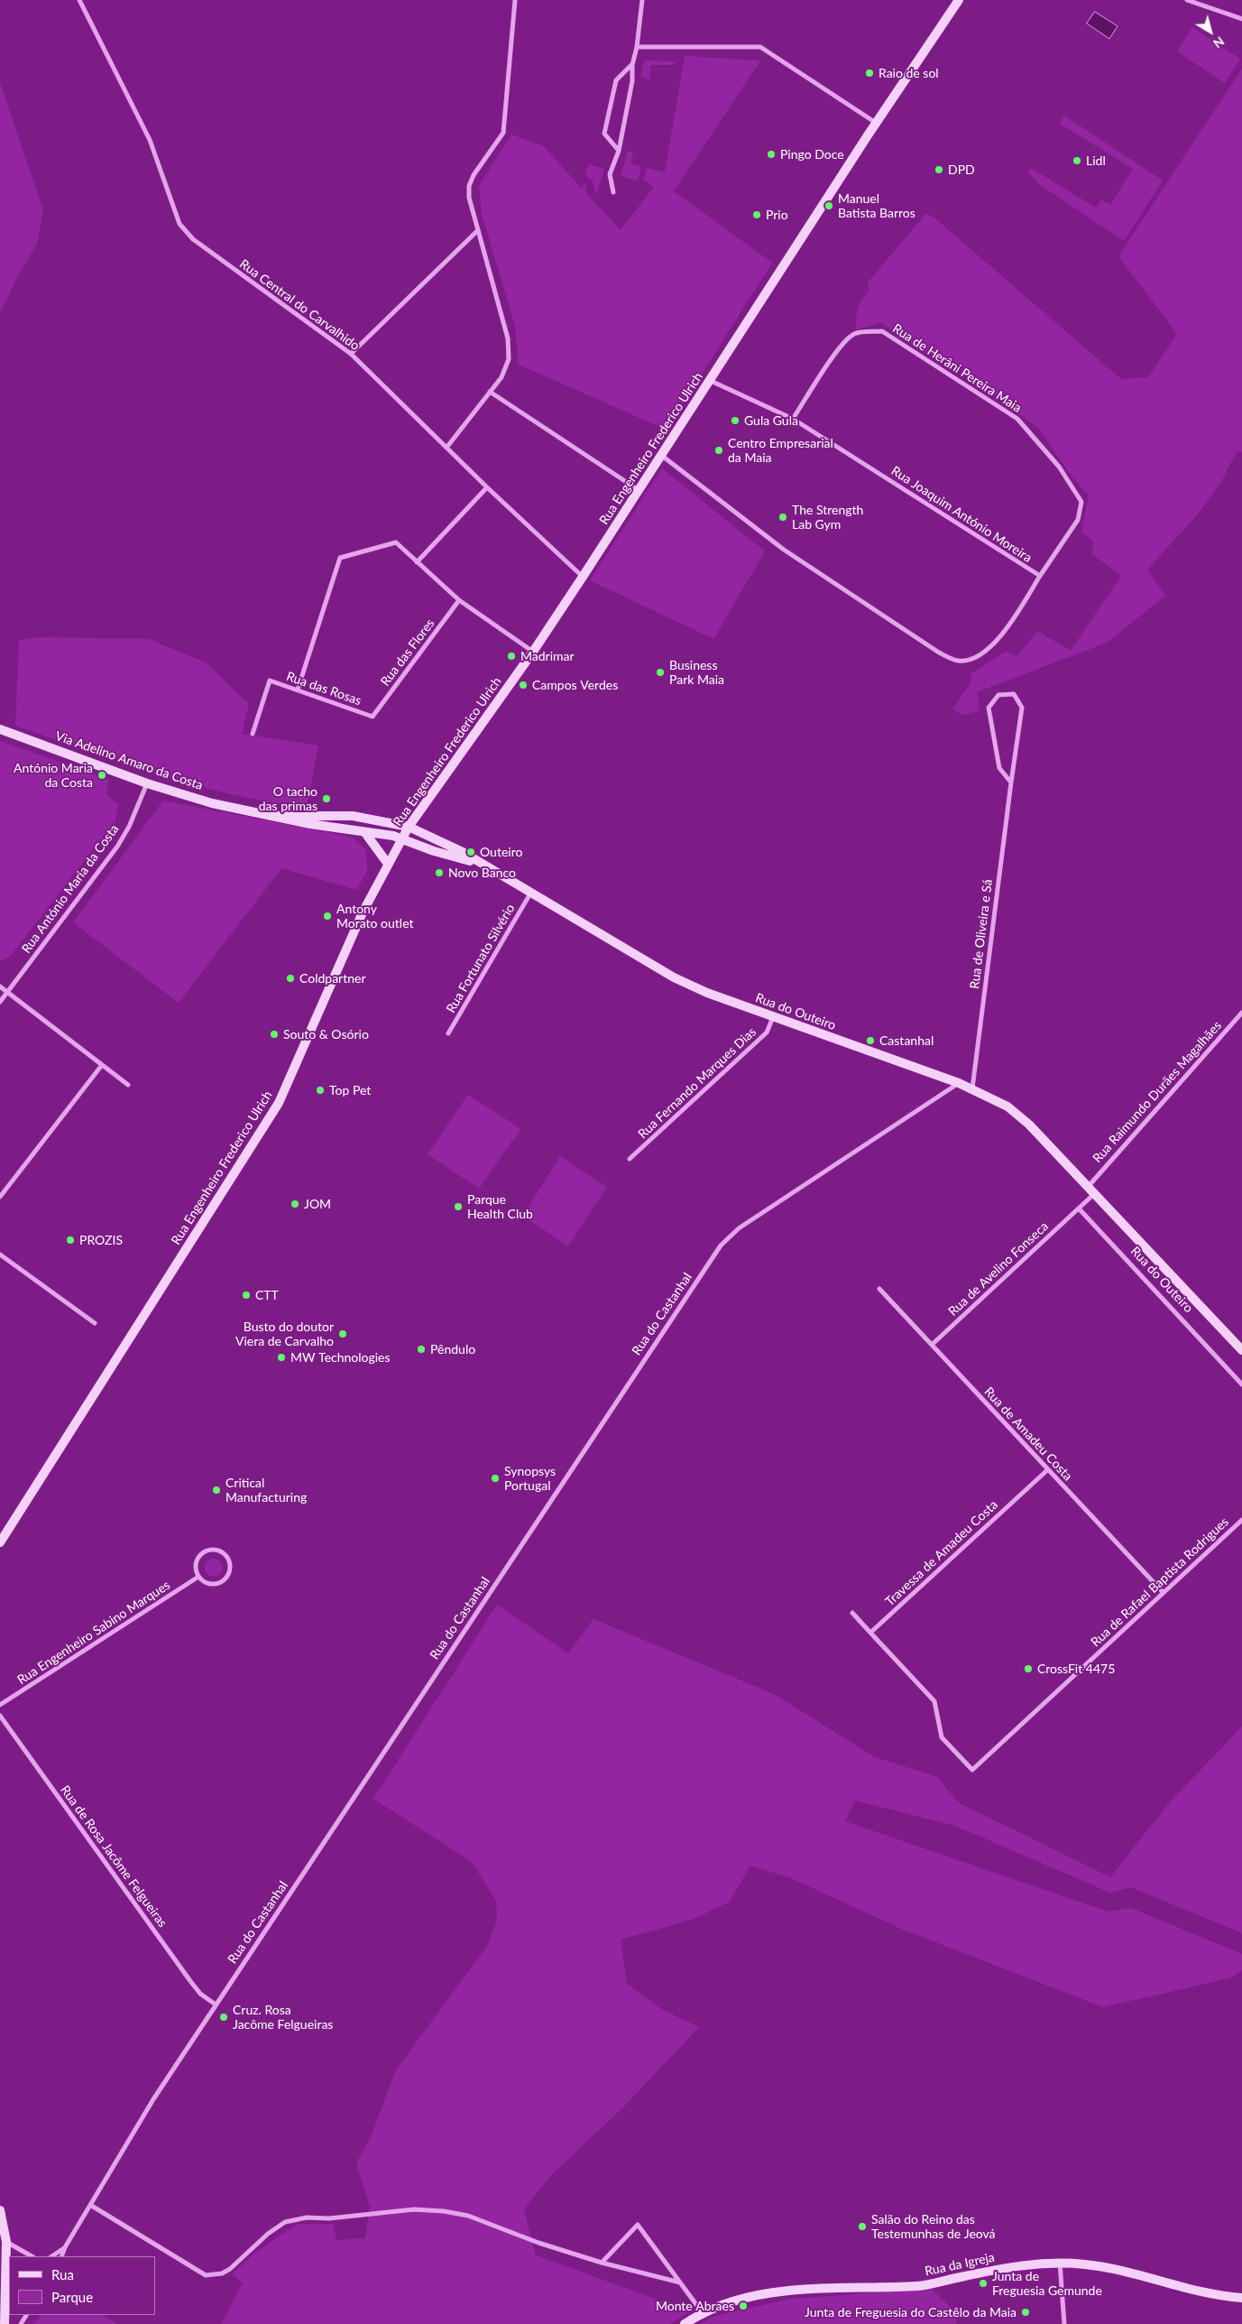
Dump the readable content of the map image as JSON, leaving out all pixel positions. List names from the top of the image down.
{
  "streets": {
    "main road": [
      "Rua Engenheiro Frederico Ulrich",
      "Via Adelino Amaro da Costa",
      "Rua do Outeiro",
      "Rua da Igreja"
    ],
    "street": [
      "Rua Central do Carvalhido",
      "Rua de Herâni Pereira Maia",
      "Rua Joaquim António Moreira",
      "Rua das Flores",
      "Rua das Rosas",
      "Rua António Maria da Costa",
      "Rua de Oliveira e Sá",
      "Rua Fortunato Silvério",
      "Rua Fernando Marques Dias",
      "Rua Raimundo Durães Magalhães",
      "Rua de Avelino Fonseca",
      "Rua do Castanhal",
      "Rua de Amadeu Costa",
      "Travessa de Amadeu Costa",
      "Rua de Rafael Baptista Rodrigues",
      "Rua Engenheiro Sabino Marques",
      "Rua de Rosa Jacôme Felgueiras"
    ]
  },
  "crossings": [
    ["Rua Central do Carvalhido", "Rua Engenheiro Frederico Ulrich"],
    ["Rua de Herâni Pereira Maia", "Rua Joaquim António Moreira"],
    ["Rua Engenheiro Frederico Ulrich", "Rua Joaquim António Moreira"],
    ["Rua Engenheiro Frederico Ulrich", "Via Adelino Amaro da Costa"],
    ["Rua Engenheiro Frederico Ulrich", "Rua do Outeiro"],
    ["Rua das Flores", "Rua das Rosas"],
    ["Via Adelino Amaro da Costa", "Rua António Maria da Costa"],
    ["Via Adelino Amaro da Costa", "Rua do Outeiro"],
    ["Rua de Oliveira e Sá", "Rua do Outeiro"],
    ["Rua Fortunato Silvério", "Rua do Outeiro"],
    ["Rua do Outeiro", "Rua Fernando Marques Dias"],
    ["Rua do Outeiro", "Rua Raimundo Durães Magalhães"],
    ["Rua do Outeiro", "Rua de Avelino Fonseca"],
    ["Rua do Outeiro", "Rua do Castanhal"],
    ["Rua de Avelino Fonseca", "Rua de Amadeu Costa"],
    ["Rua do Castanhal", "Rua de Rosa Jacôme Felgueiras"],
    ["Rua de Amadeu Costa", "Travessa de Amadeu Costa"],
    ["Rua de Amadeu Costa", "Rua de Rafael Baptista Rodrigues"],
    ["Travessa de Amadeu Costa", "Rua de Rafael Baptista Rodrigues"]
  ],
  "places": [
    "Raio de sol",
    "Pingo Doce",
    "Lidl",
    "DPD",
    "Manuel Batista Barros",
    "Prio",
    "Gula Gula",
    "Centro Empresarial da Maia",
    "The Strength Lab Gym",
    "Madrimar",
    "Business Park Maia",
    "Campos Verdes",
    "António Maria da Costa",
    "O tacho das primas",
    "Outeiro",
    "Novo Banco",
    "Antony Morato outlet",
    "Coldpartner",
    "Souto & Osório",
    "Castanhal",
    "Top Pet",
    "JOM",
    "Parque Health Club",
    "PROZIS",
    "CTT",
    "Busto do doutor Viera de Carvalho",
    "Pêndulo",
    "MW Technologies",
    "Synopsys Portugal",
    "Critical Manufacturing",
    "CrossFit 4475",
    "Cruz. Rosa Jacôme Felgueiras",
    "Salão do Reino das Testemunhas de Jeová",
    "Junta de Freguesia Gemunde",
    "Monte Abraes",
    "Junta de Freguesia do Castêlo da Maia"
  ],
  "legend": ["Rua", "Parque"],
  "north": "bottom right"
}
